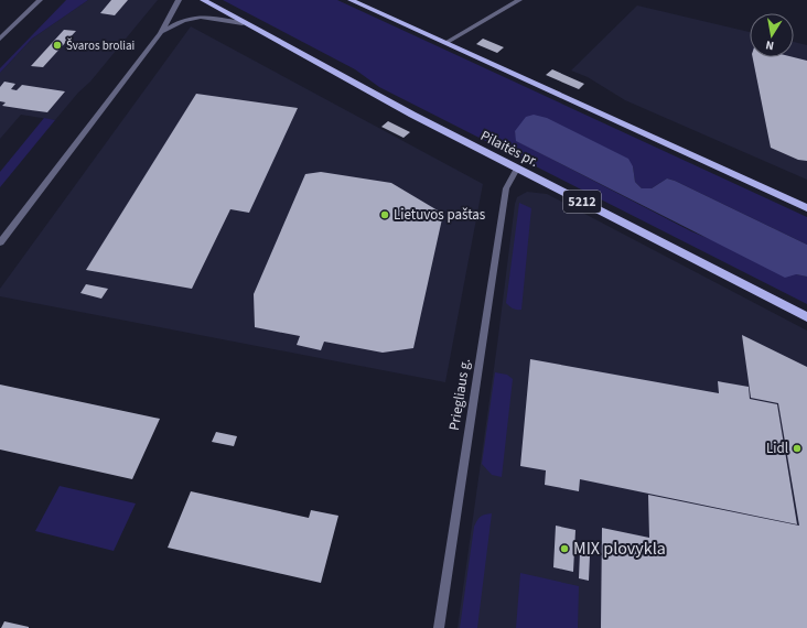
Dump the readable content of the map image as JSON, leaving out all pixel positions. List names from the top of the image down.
{
  "streets": {
    "main road": ["Pilaitės pr.", "5212"],
    "street": ["Priegliaus g."]
  },
  "crossings": [
    ["Pilaitės pr.", "Priegliaus g."]
  ],
  "places": [
    "Švaros broliai",
    "Lietuvos paštas",
    "Lidl",
    "MIX plovykla"
  ],
  "north": "bottom"
}
